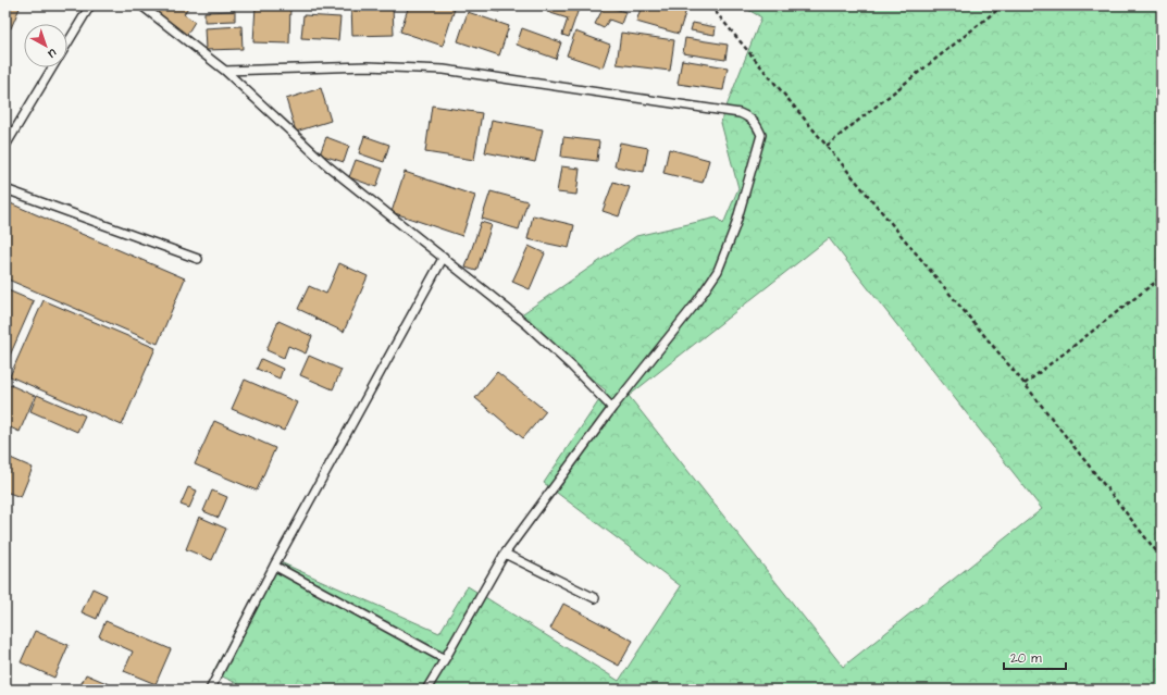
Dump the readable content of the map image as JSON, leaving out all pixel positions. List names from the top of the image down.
{
  "scale_bar": "20 m",
  "north": "bottom right"
}
